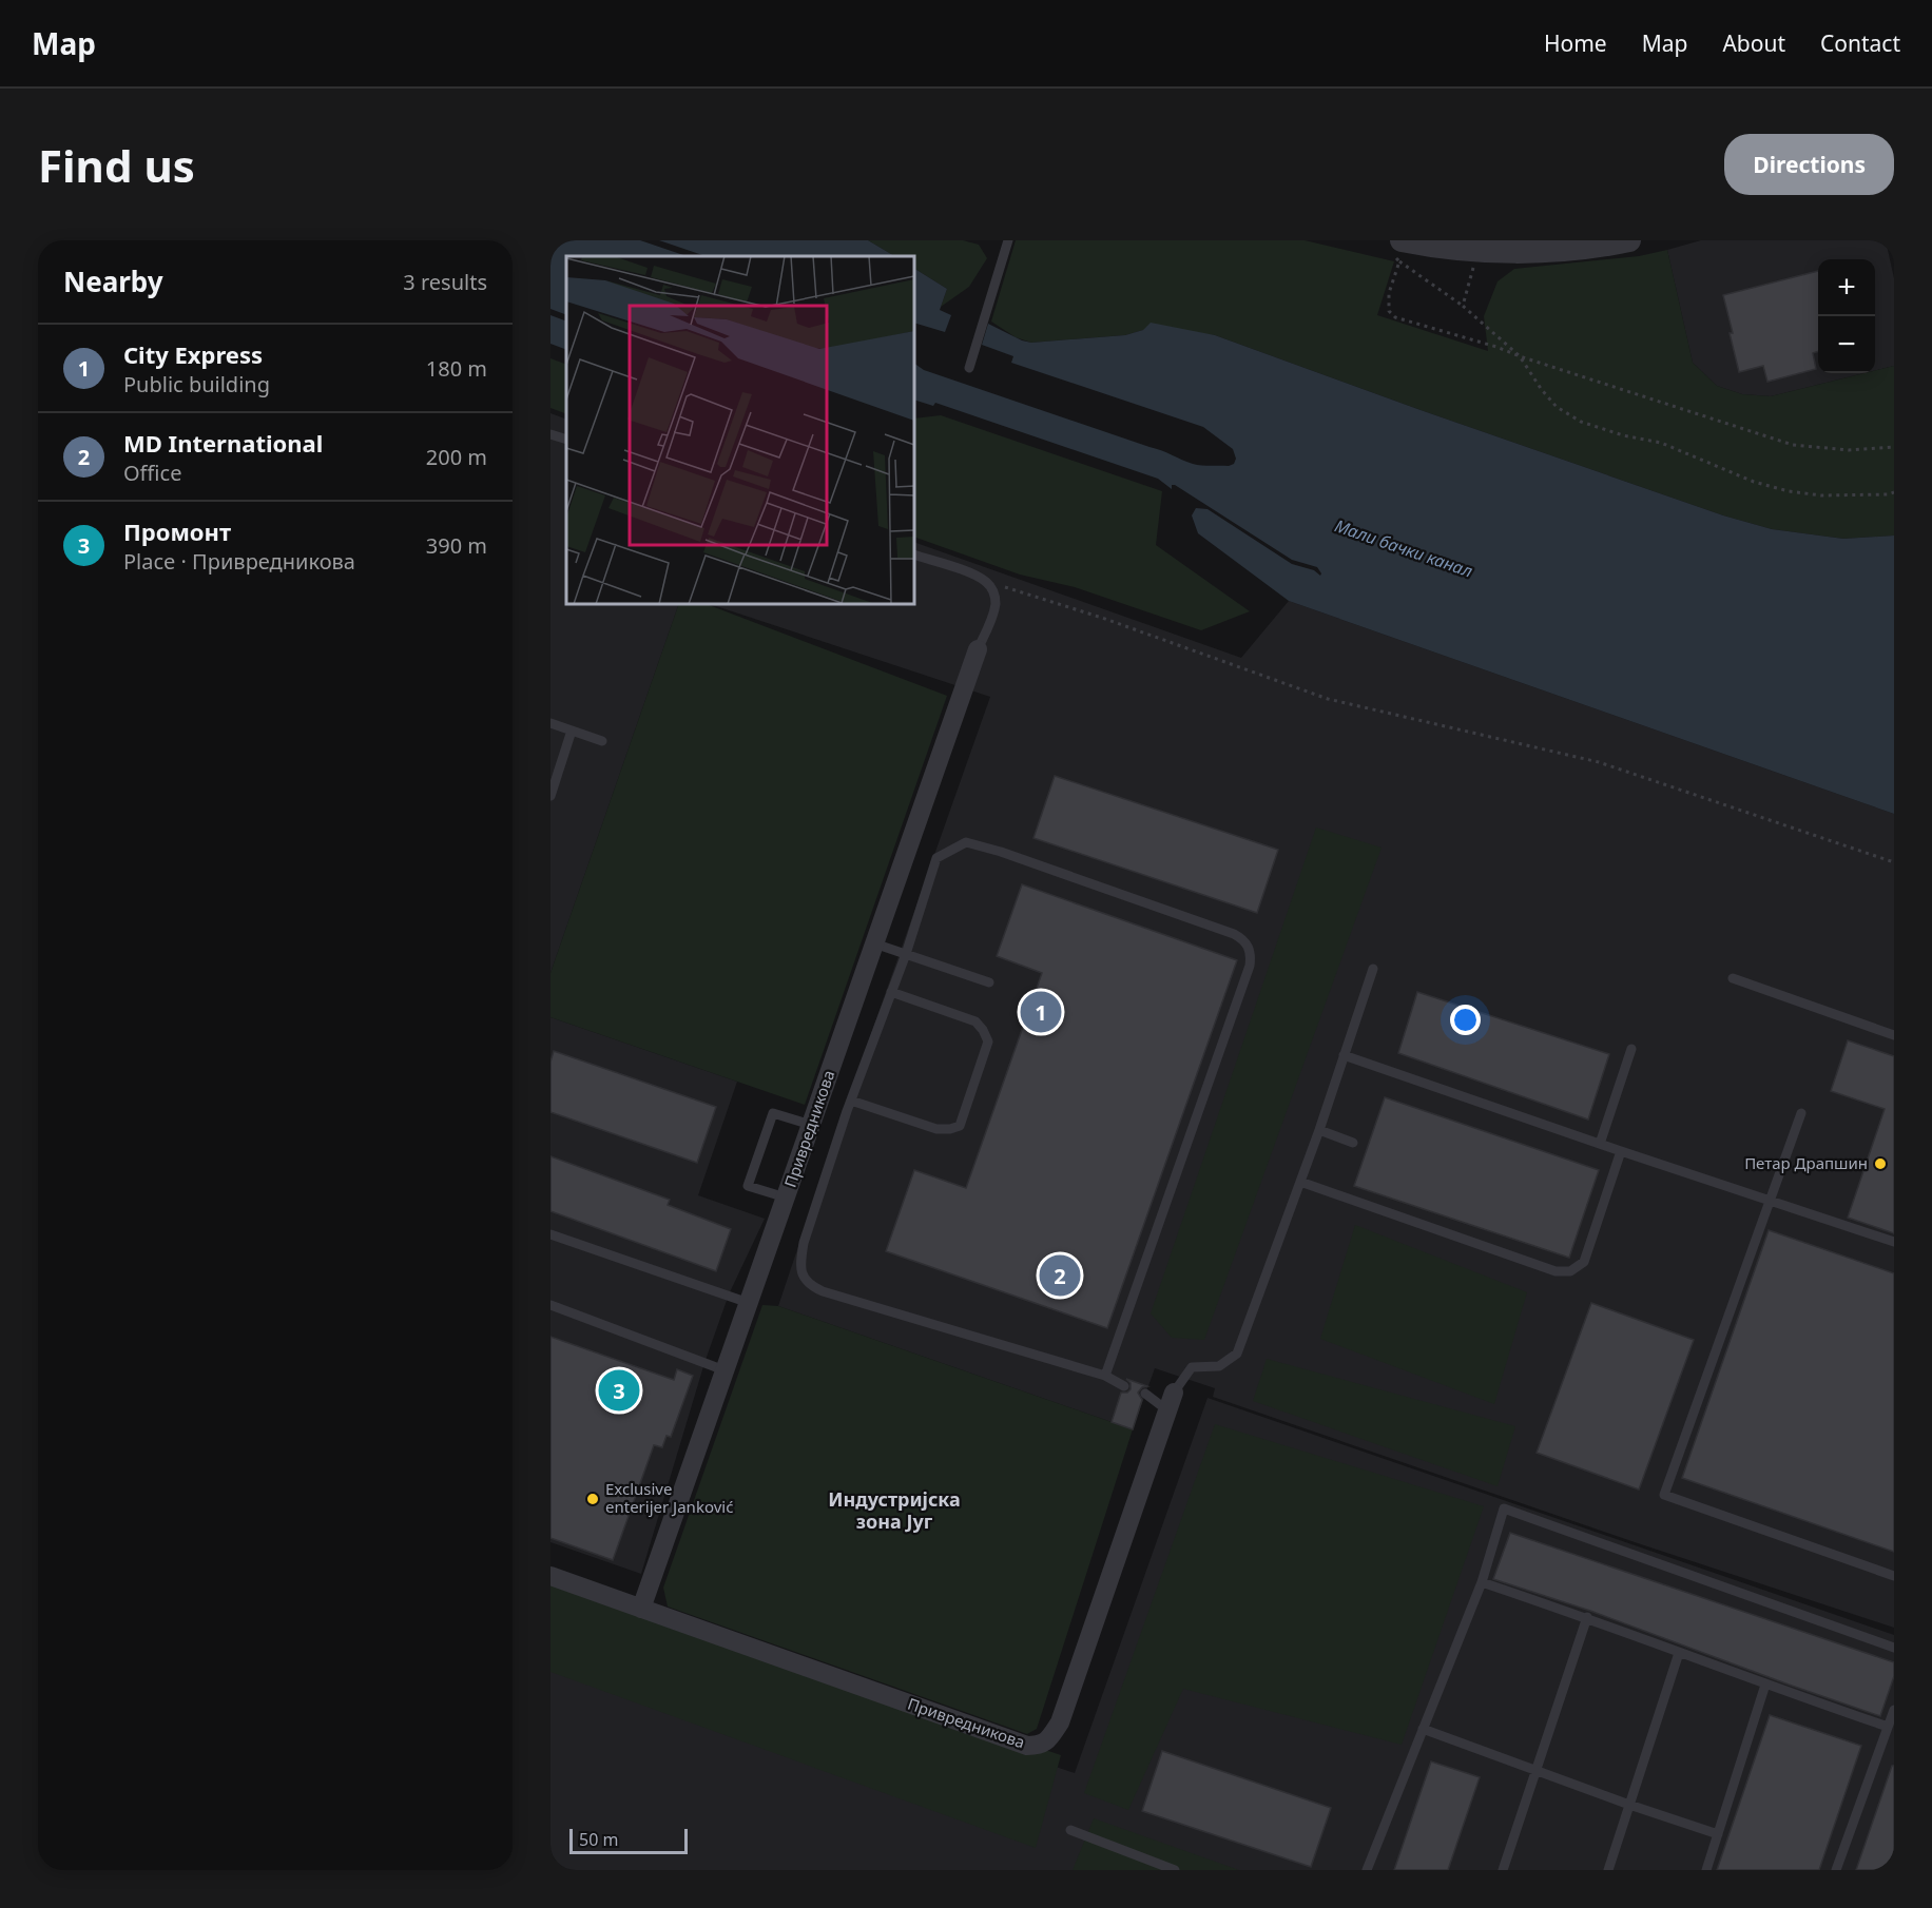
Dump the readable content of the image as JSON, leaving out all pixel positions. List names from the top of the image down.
{
  "streets": {
    "street": ["Привредникова"]
  },
  "districts": ["Индустријска зона Југ"],
  "water": ["Мали бачки канал"],
  "places": ["Петар Драпшин", "Exclusive enterijer Janković"],
  "scale_bar": "50 m",
  "page": {
    "header": "Map",
    "nav": [
      "Home",
      "Map",
      "About",
      "Contact"
    ],
    "buttons": "Directions",
    "title": "Find us",
    "heading": ["Nearby", "3 results"],
    "map_buttons": ["+", "−"],
    "list": [
      {
        "mark": "1",
        "name": "City Express",
        "note": "Public building",
        "value": "180 m"
      },
      {
        "mark": "2",
        "name": "MD International",
        "note": "Office",
        "value": "200 m"
      },
      {
        "mark": "3",
        "name": "Промонт",
        "note": "Place · Привредникова",
        "value": "390 m"
      }
    ],
    "pins": ["1", "2", "3"],
    "scale": "50 m"
  }
}
